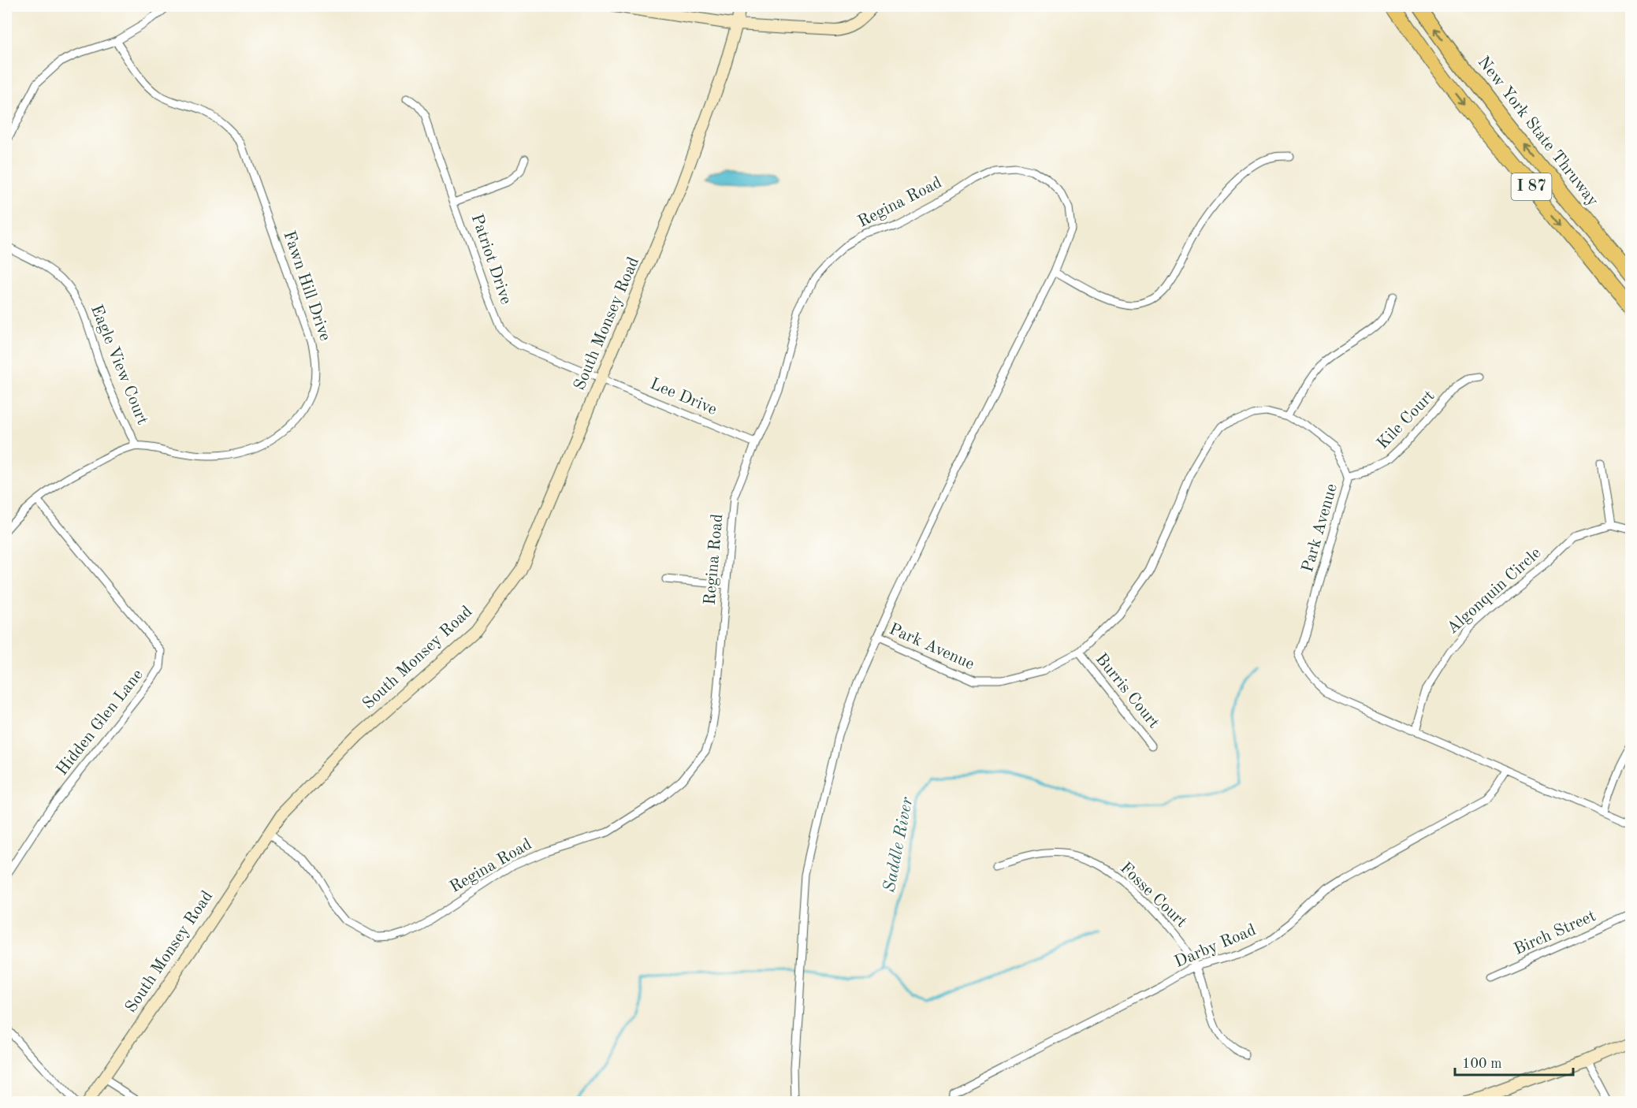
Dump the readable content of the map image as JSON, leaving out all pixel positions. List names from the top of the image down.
{
  "streets": {
    "highway": ["New York State Thruway", "I 87"],
    "street": [
      "Regina Road",
      "Patriot Drive",
      "Fawn Hill Drive",
      "South Monsey Road",
      "Eagle View Court",
      "Lee Drive",
      "Kile Court",
      "Park Avenue",
      "Algonquin Circle",
      "Burris Court",
      "Hidden Glen Lane",
      "Fosse Court",
      "Birch Street",
      "Darby Road"
    ]
  },
  "crossings": [
    ["Regina Road", "South Monsey Road"],
    ["Regina Road", "Lee Drive"],
    ["Regina Road", "Park Avenue"],
    ["Patriot Drive", "South Monsey Road"],
    ["Patriot Drive", "Lee Drive"],
    ["Fawn Hill Drive", "Eagle View Court"],
    ["Fawn Hill Drive", "Hidden Glen Lane"],
    ["South Monsey Road", "Lee Drive"],
    ["Kile Court", "Park Avenue"],
    ["Park Avenue", "Algonquin Circle"],
    ["Park Avenue", "Burris Court"],
    ["Park Avenue", "Darby Road"],
    ["Fosse Court", "Darby Road"]
  ],
  "water": ["Saddle River"],
  "scale_bar": "100 m"
}
